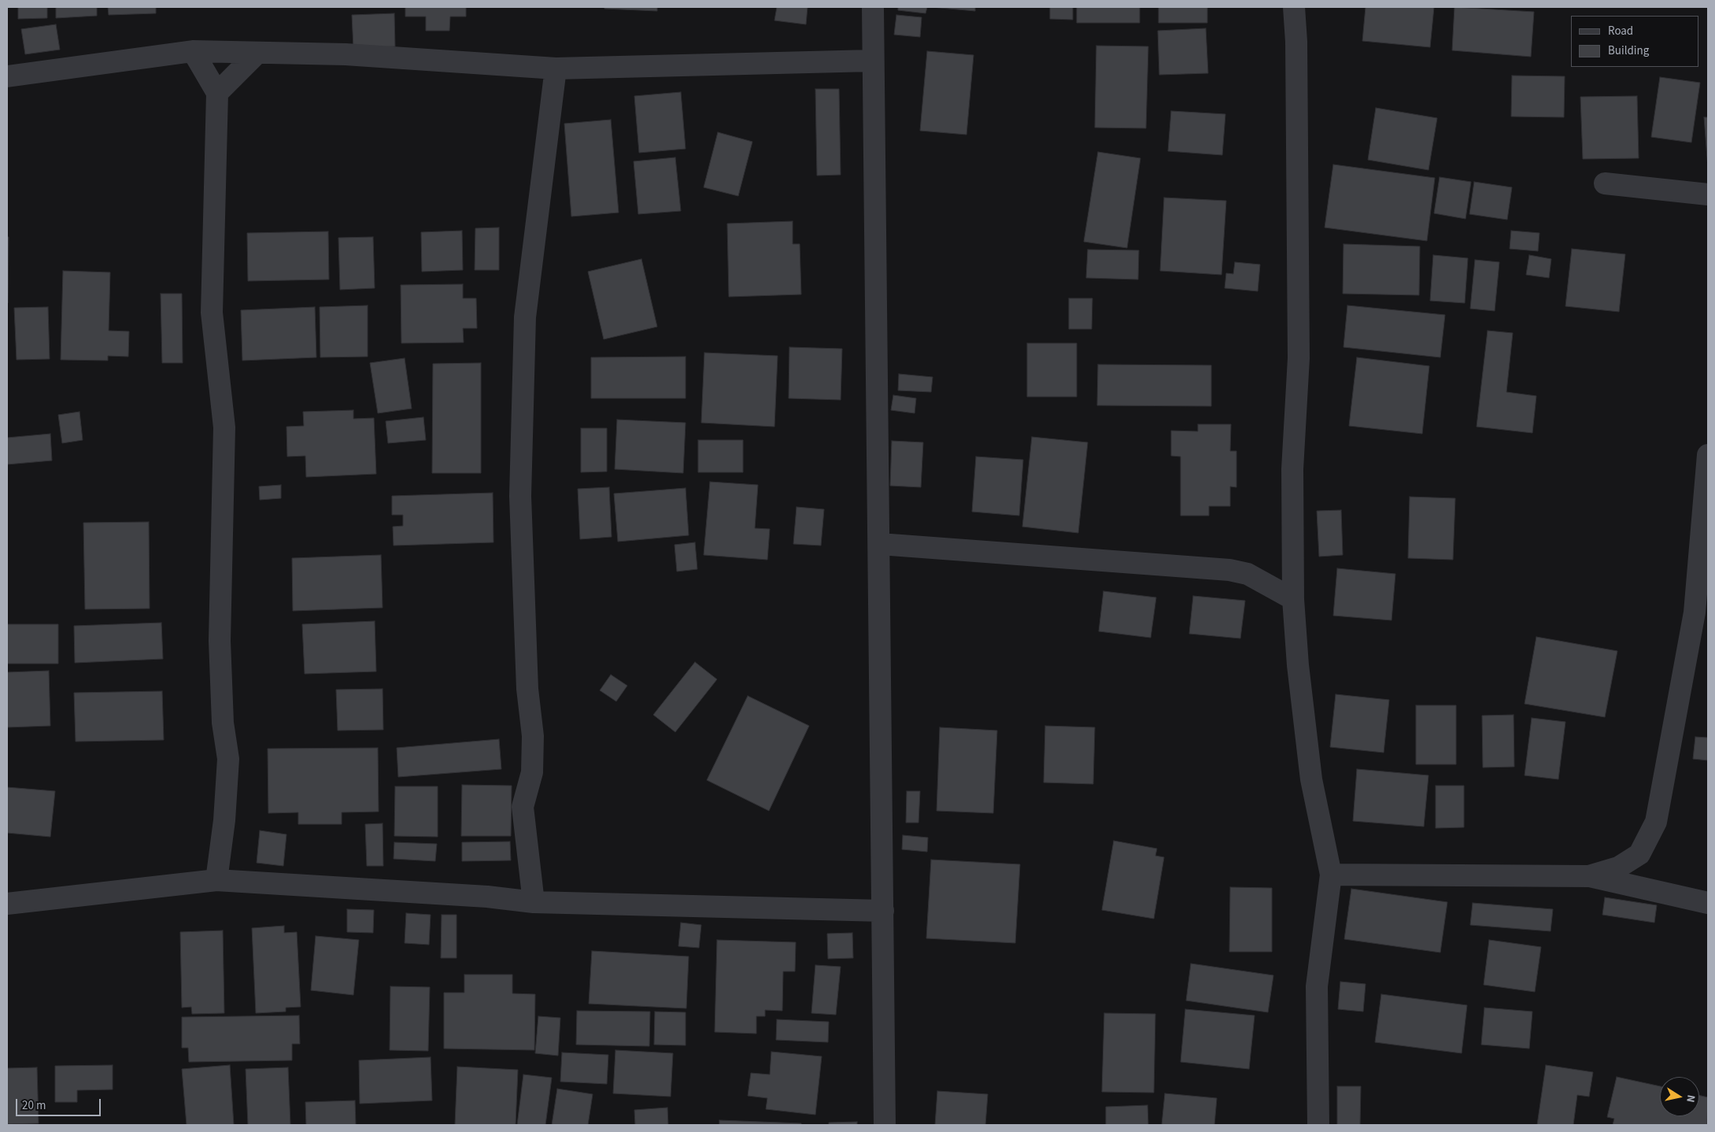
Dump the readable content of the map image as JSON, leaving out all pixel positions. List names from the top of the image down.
{
  "legend": ["Road", "Building"],
  "scale_bar": "20 m",
  "north": "right"
}
